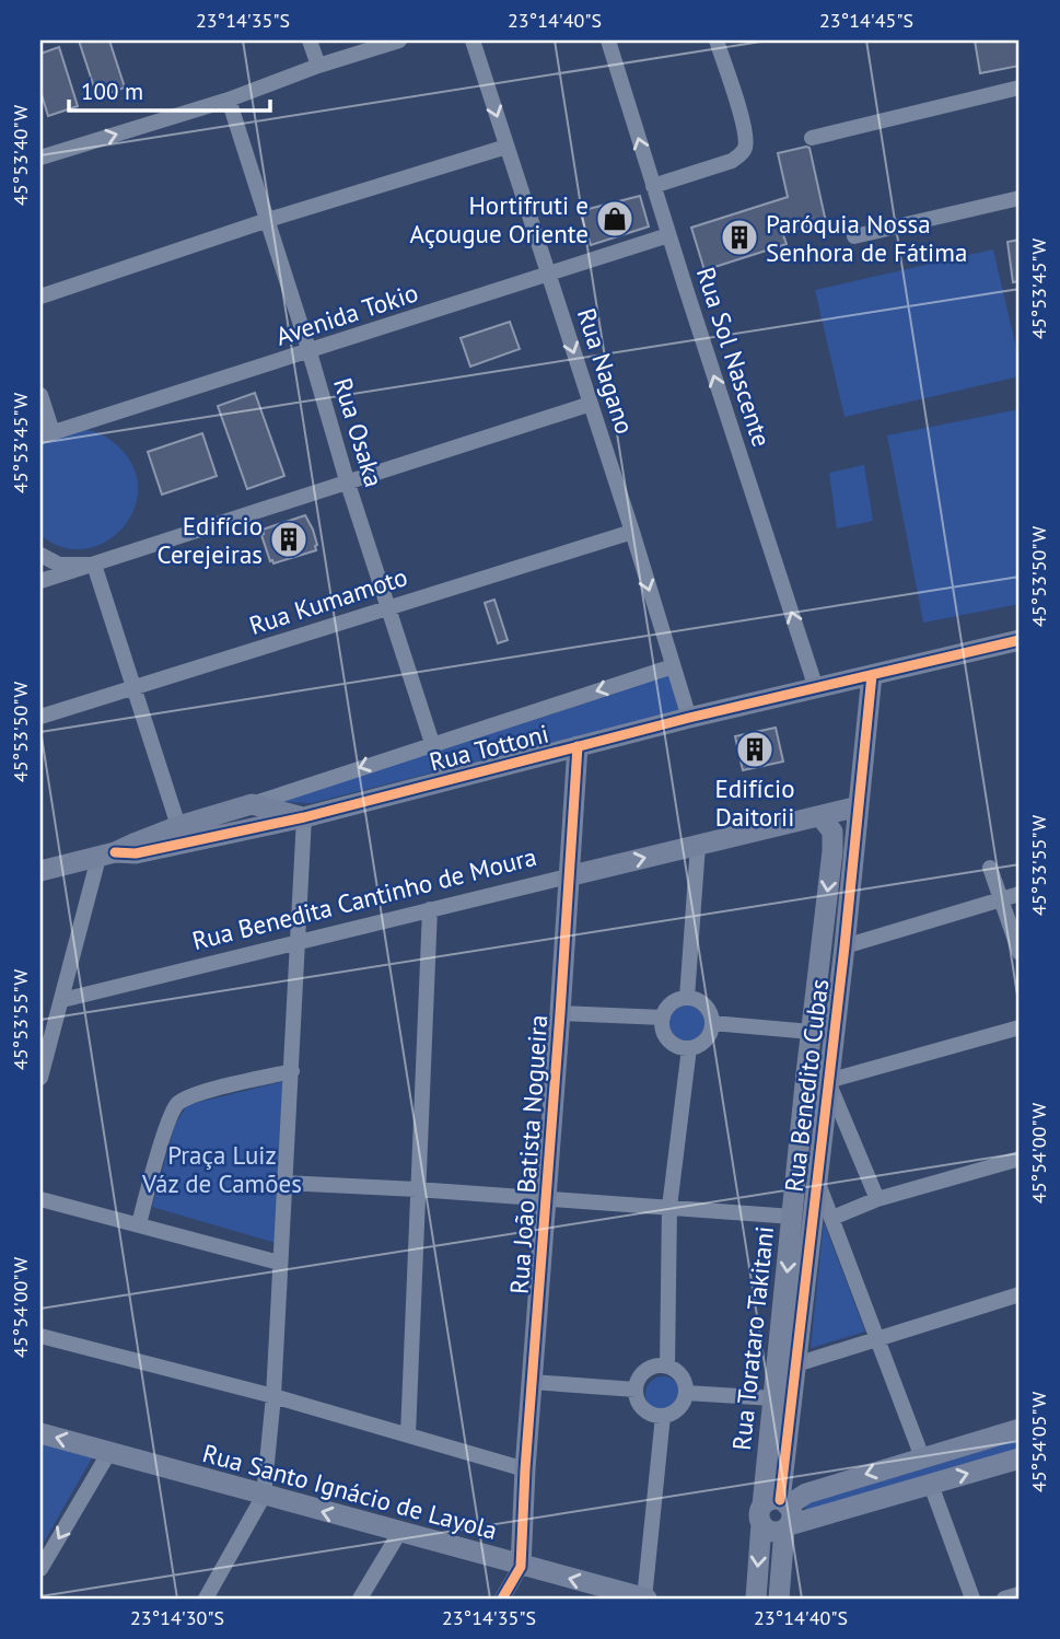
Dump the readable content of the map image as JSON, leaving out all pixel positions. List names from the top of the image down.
{
  "streets": {
    "street": [
      "Avenida Tokio",
      "Rua Sol Nascente",
      "Rua Nagano",
      "Rua Osaka",
      "Rua Kumamoto",
      "Rua Tottoni",
      "Rua Benedita Cantinho de Moura",
      "Rua Benedito Cubas",
      "Rua João Batista Nogueira",
      "Rua Torataro Takitani",
      "Rua Santo Ignácio de Layola"
    ]
  },
  "crossings": [
    ["Avenida Tokio", "Rua Sol Nascente"],
    ["Avenida Tokio", "Rua Nagano"],
    ["Avenida Tokio", "Rua Osaka"],
    ["Rua Sol Nascente", "Rua Tottoni"],
    ["Rua Nagano", "Rua Kumamoto"],
    ["Rua Nagano", "Rua Tottoni"],
    ["Rua Osaka", "Rua Kumamoto"],
    ["Rua Osaka", "Rua Tottoni"],
    ["Rua Tottoni", "Rua Benedito Cubas"],
    ["Rua Tottoni", "Rua João Batista Nogueira"],
    ["Rua Benedita Cantinho de Moura", "Rua Benedito Cubas"],
    ["Rua Benedita Cantinho de Moura", "Rua João Batista Nogueira"],
    ["Rua Benedita Cantinho de Moura", "Rua Torataro Takitani"],
    ["Rua Benedito Cubas", "Rua Torataro Takitani"],
    ["Rua João Batista Nogueira", "Rua Santo Ignácio de Layola"]
  ],
  "one_way": ["Rua Sol Nascente", "Rua Nagano"],
  "parks": ["Praça Luiz Váz de Camões"],
  "places": {
    "shop": ["Hortifruti e Açougue Oriente"],
    "building": ["Paróquia Nossa Senhora de Fátima", "Edifício Cerejeiras", "Edifício Daitorii"]
  },
  "scale_bar": "100 m",
  "coordinates": [
    "23°14'35\"S",
    "23°14'40\"S",
    "23°14'45\"S",
    "45°53'40\"W",
    "45°53'45\"W",
    "45°53'50\"W",
    "45°53'55\"W",
    "45°54'00\"W",
    "45°54'05\"W",
    "23°14'30\"S"
  ]
}
